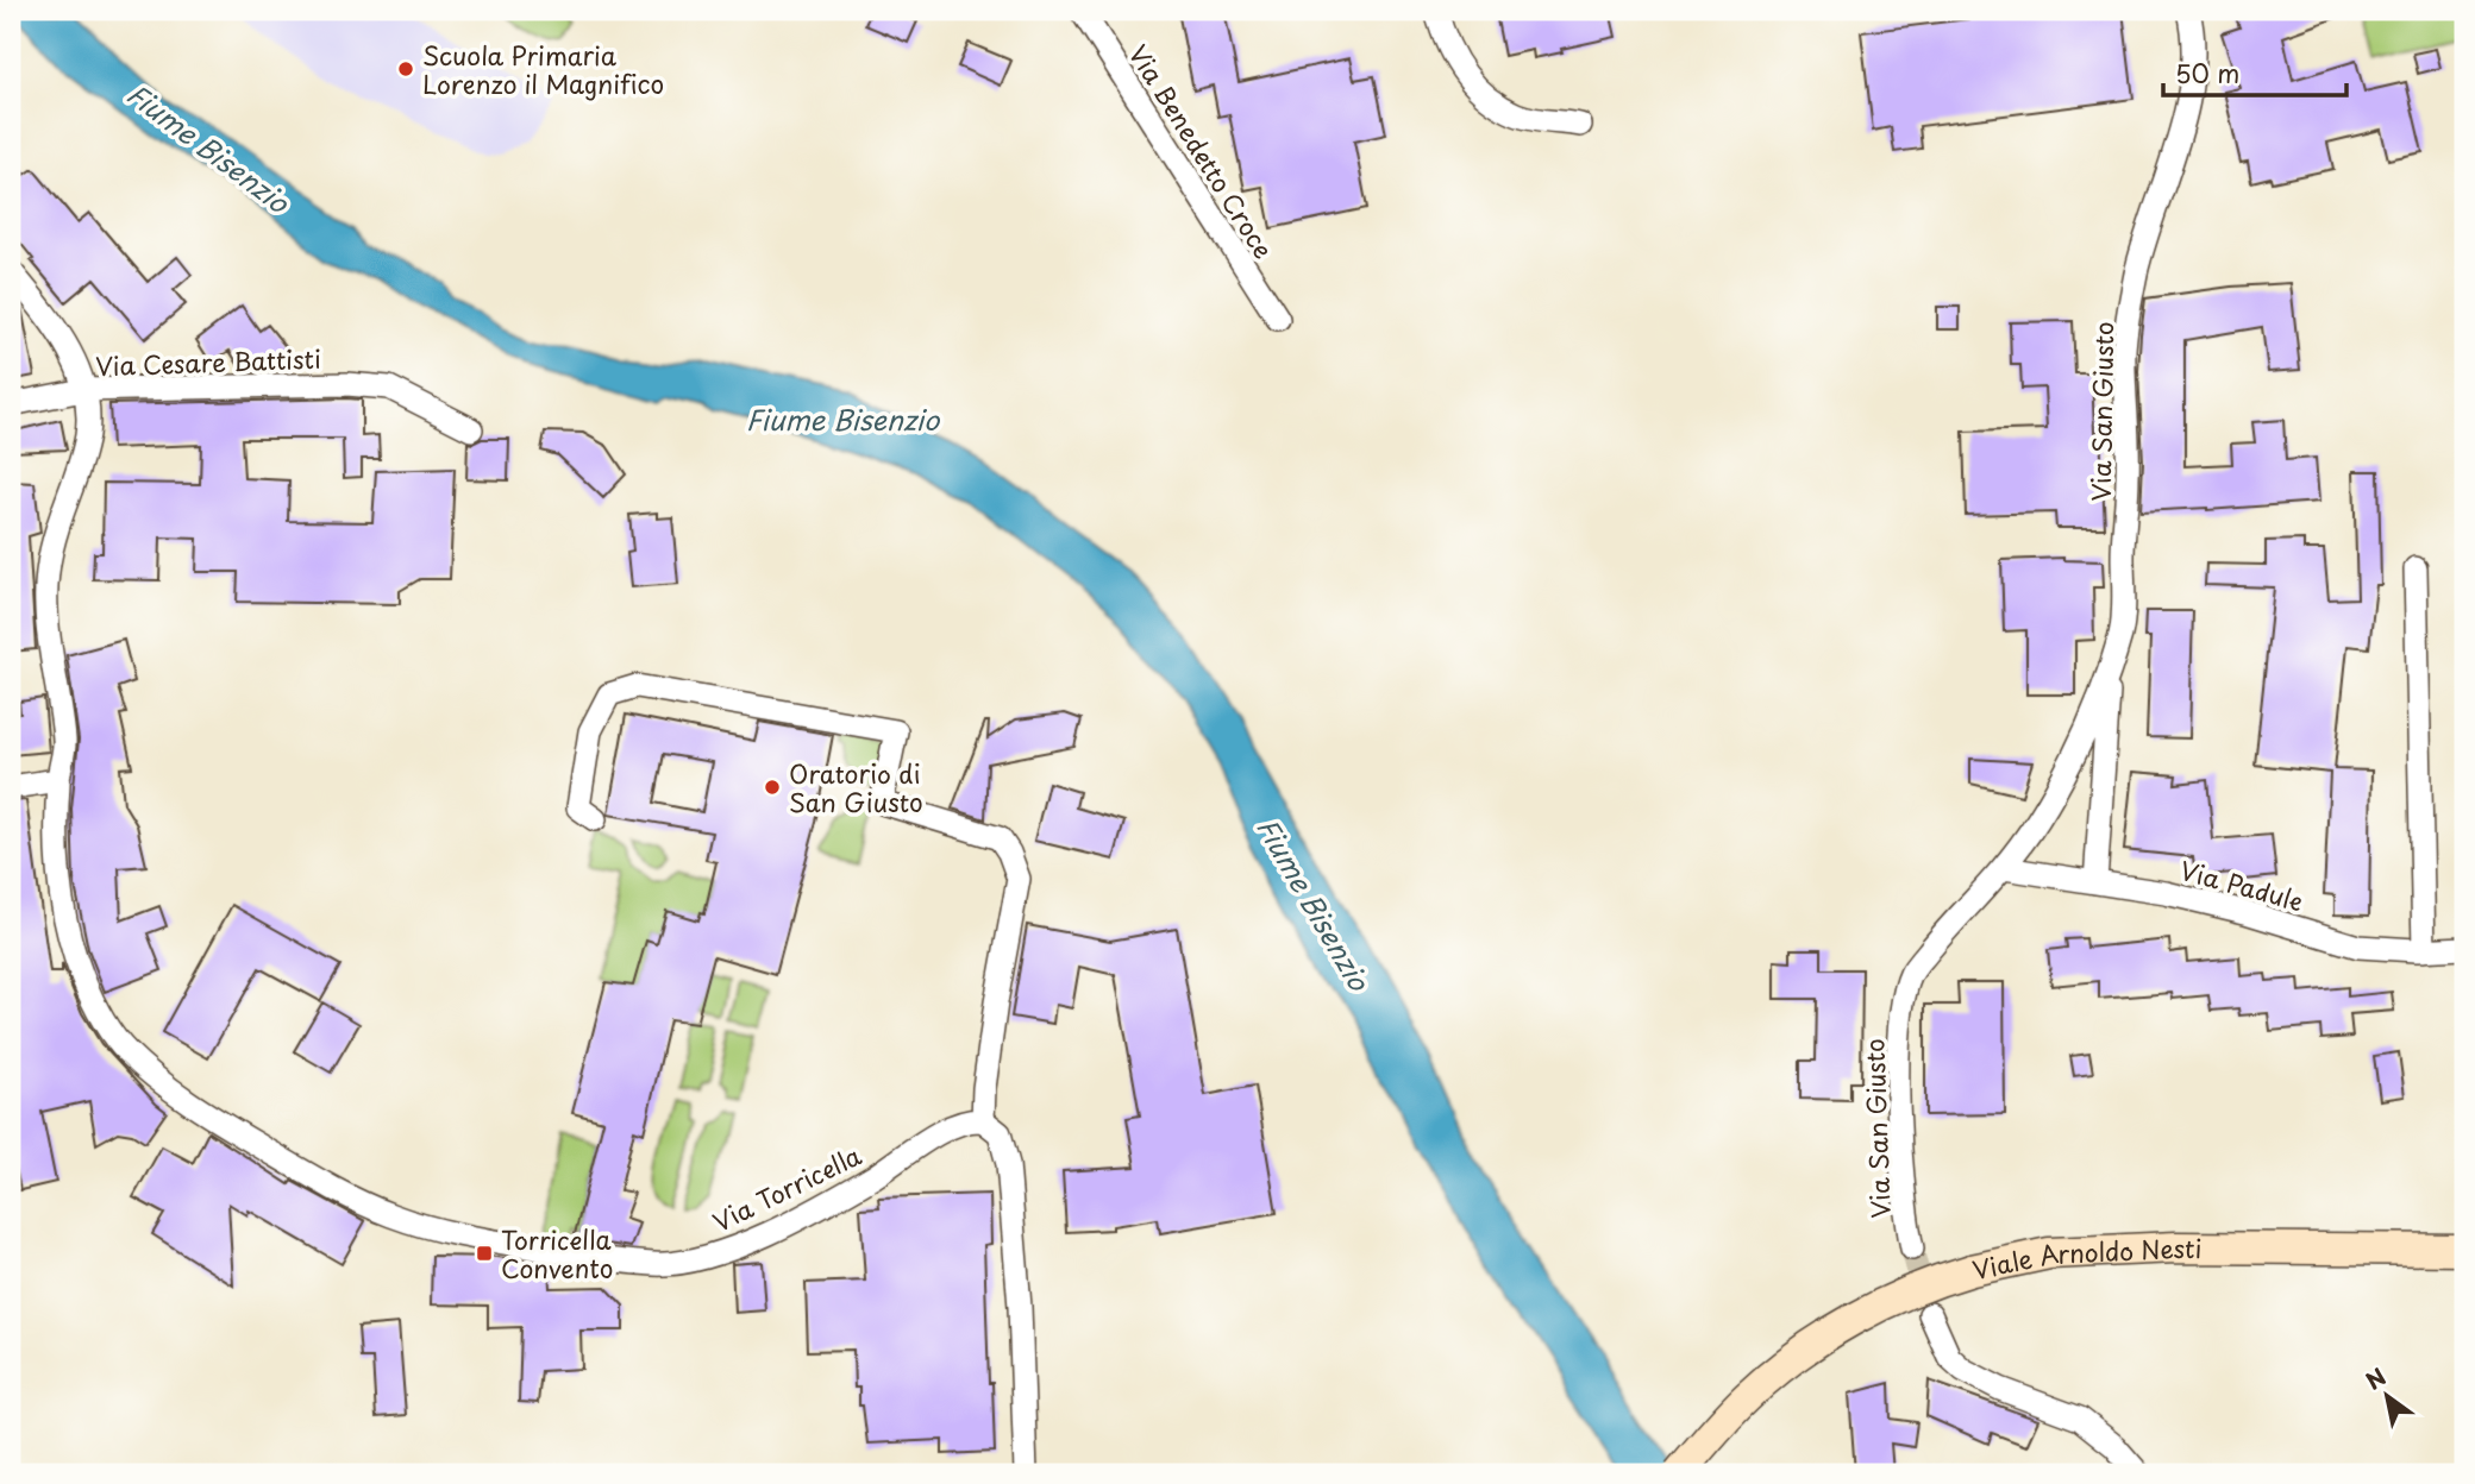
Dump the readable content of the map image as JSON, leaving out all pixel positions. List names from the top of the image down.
{
  "streets": {
    "street": [
      "Via Benedetto Croce",
      "Via Cesare Battisti",
      "Via San Giusto",
      "Via Padule",
      "Via Torricella",
      "Viale Arnoldo Nesti"
    ]
  },
  "crossings": [
    ["Via Cesare Battisti", "Via Torricella"],
    ["Via San Giusto", "Via Padule"]
  ],
  "water": ["Fiume Bisenzio"],
  "places": {
    "other": ["Scuola Primaria Lorenzo il Magnifico", "Oratorio di San Giusto"],
    "transit": ["Torricella Convento"]
  },
  "scale_bar": "50 m",
  "north": "top left"
}
